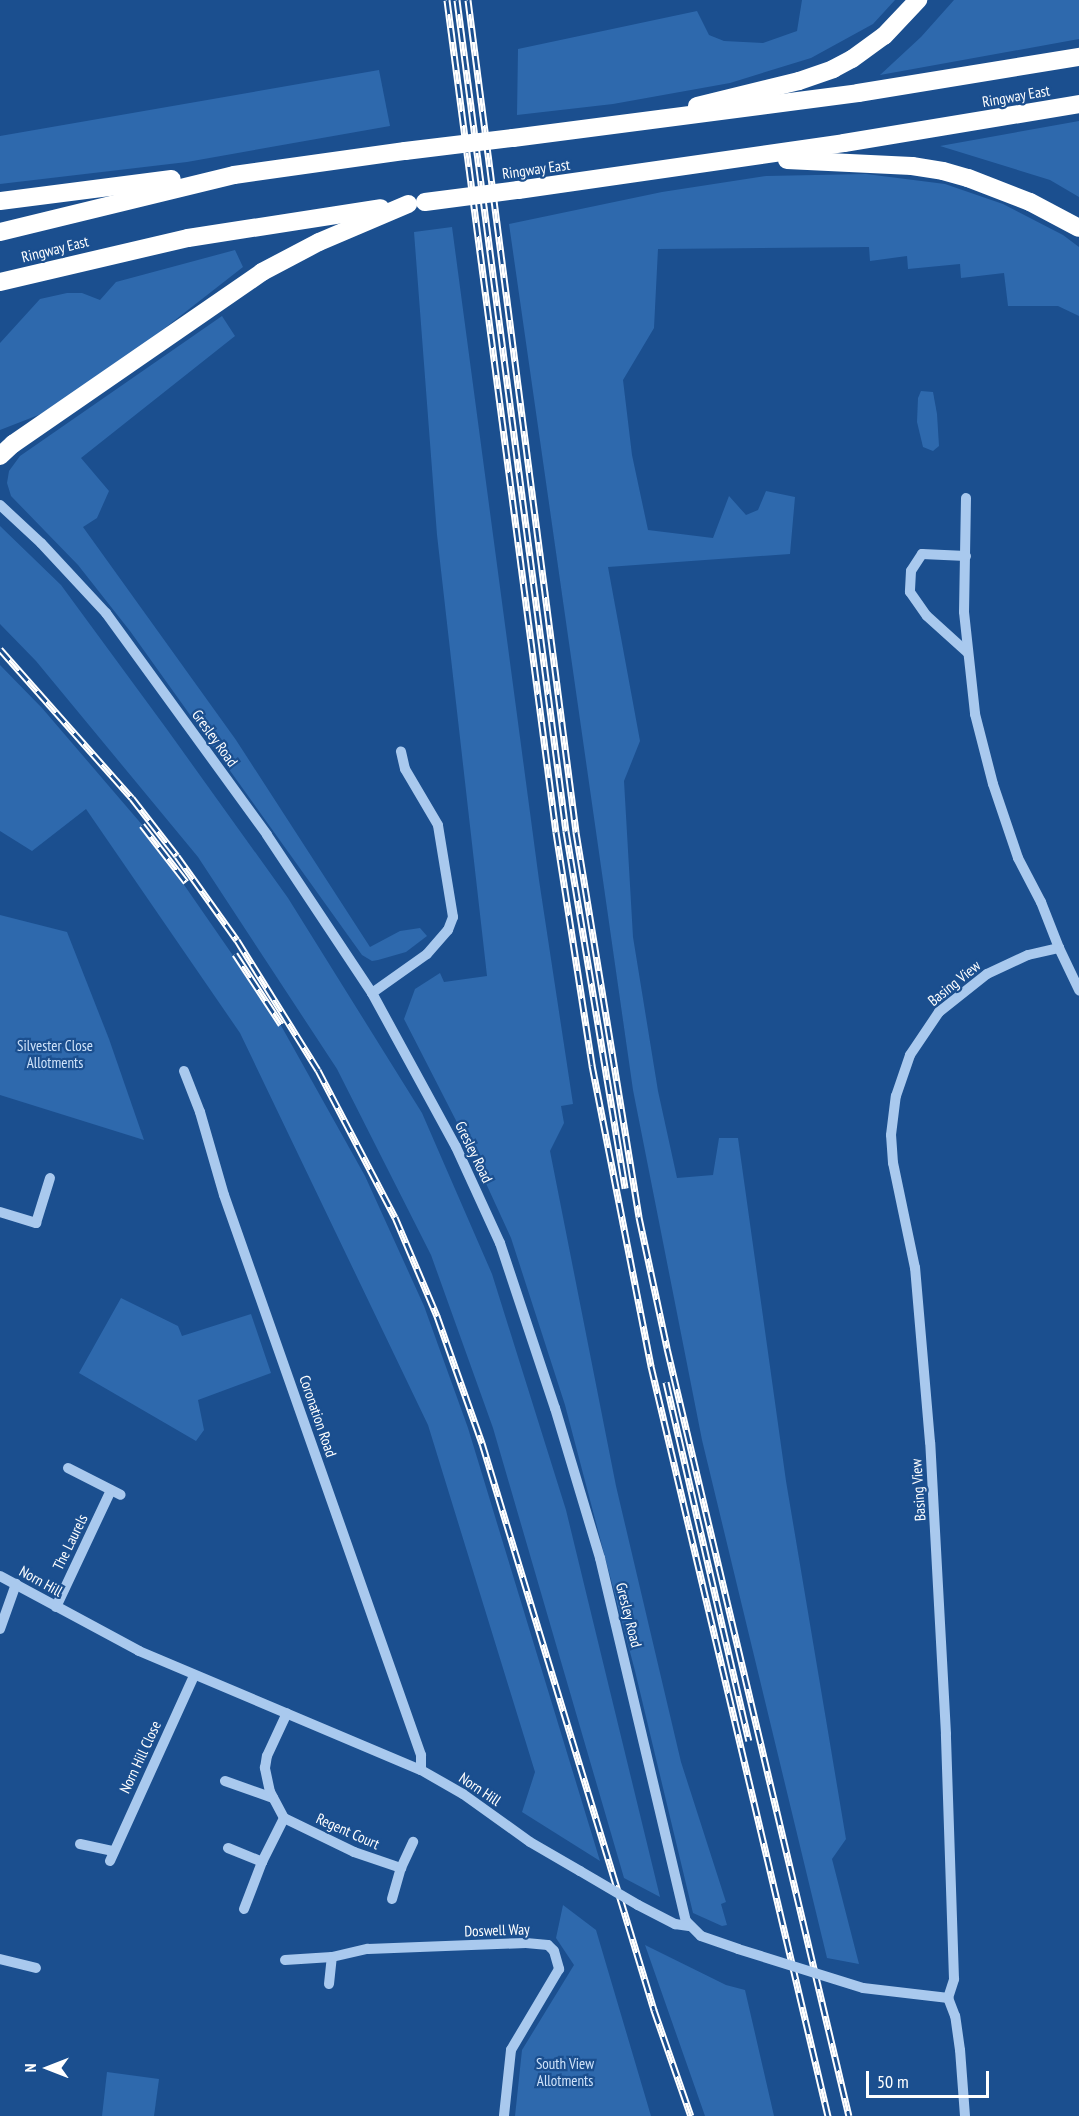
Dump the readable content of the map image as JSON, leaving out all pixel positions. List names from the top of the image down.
{
  "streets": {
    "highway": ["Ringway East"],
    "street": [
      "Gresley Road",
      "Basing View",
      "Coronation Road",
      "The Laurels",
      "Norn Hill",
      "Norn Hill Close",
      "Regent Court",
      "Doswell Way"
    ]
  },
  "crossings": [
    ["Gresley Road", "Norn Hill"],
    ["Basing View", "Norn Hill"],
    ["Coronation Road", "Norn Hill"],
    ["The Laurels", "Norn Hill"],
    ["Norn Hill", "Norn Hill Close"]
  ],
  "parks": ["Silvester Close Allotments", "South View Allotments"],
  "scale_bar": "50 m",
  "north": "left"
}
